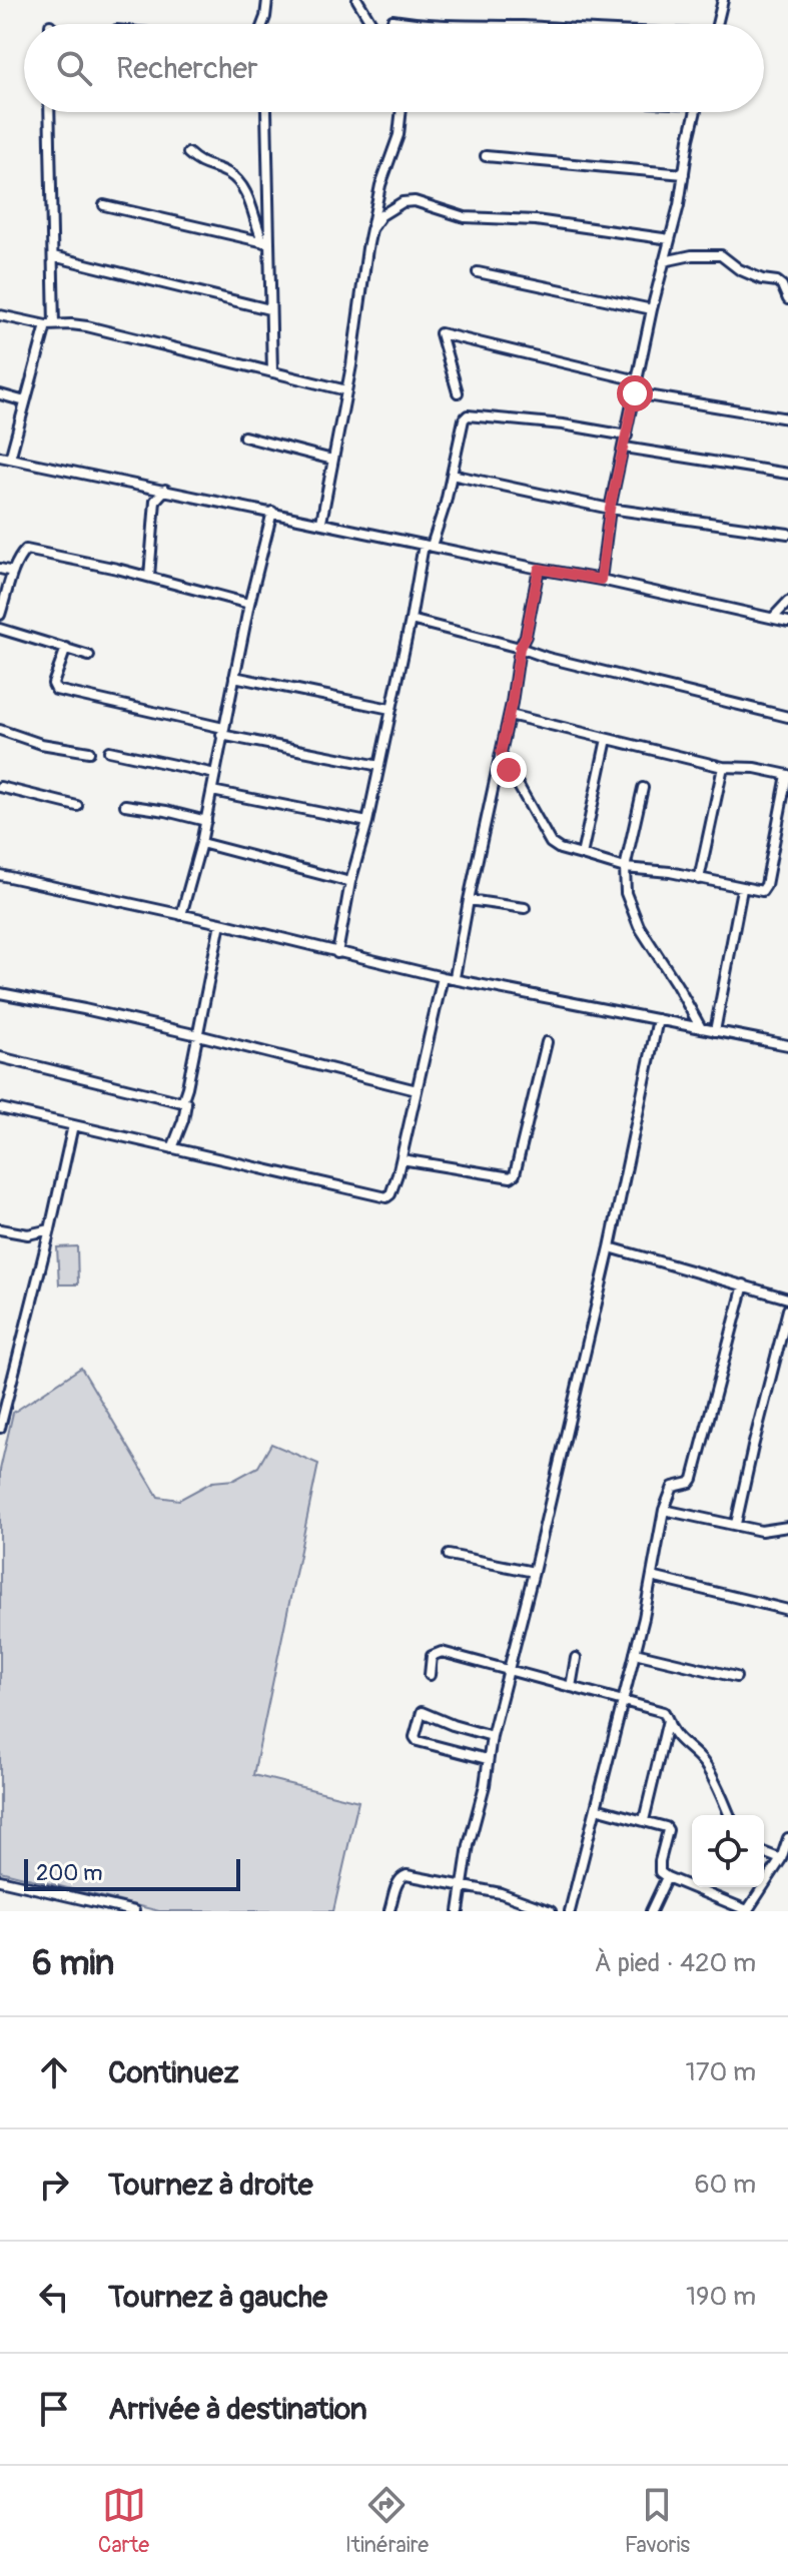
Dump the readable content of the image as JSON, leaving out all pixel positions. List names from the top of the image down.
{
  "scale_bar": "200 m",
  "page": {
    "search": "Rechercher",
    "scale": "200 m",
    "heading": ["6 min", "À pied · 420 m"],
    "list": [
      ["Continuez", "170 m"],
      ["Tournez à droite", "60 m"],
      ["Tournez à gauche", "190 m"],
      "Arrivée à destination"
    ],
    "nav": ["Carte", "Itinéraire", "Favoris"]
  }
}
